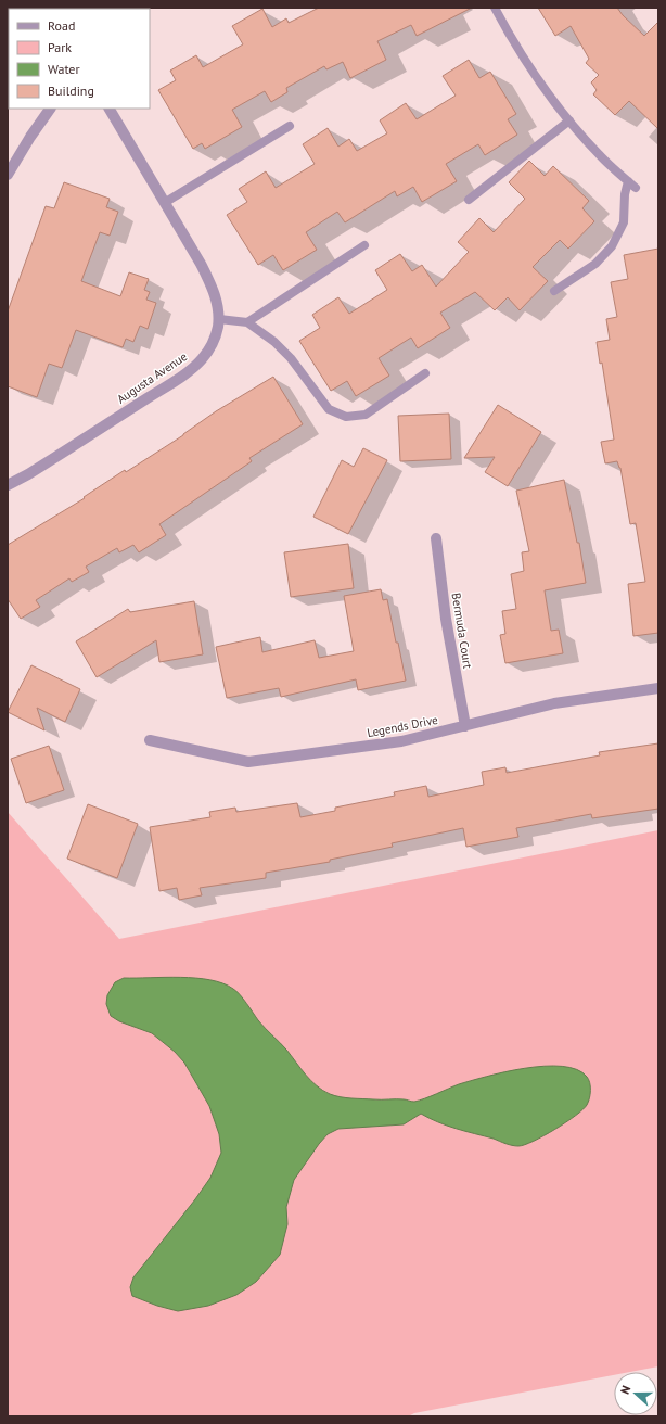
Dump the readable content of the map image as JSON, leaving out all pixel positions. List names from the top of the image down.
{
  "streets": {
    "street": ["Augusta Avenue", "Bermuda Court", "Legends Drive"]
  },
  "crossings": [
    ["Bermuda Court", "Legends Drive"]
  ],
  "legend": [
    "Road",
    "Park",
    "Water",
    "Building"
  ],
  "north": "left"
}
